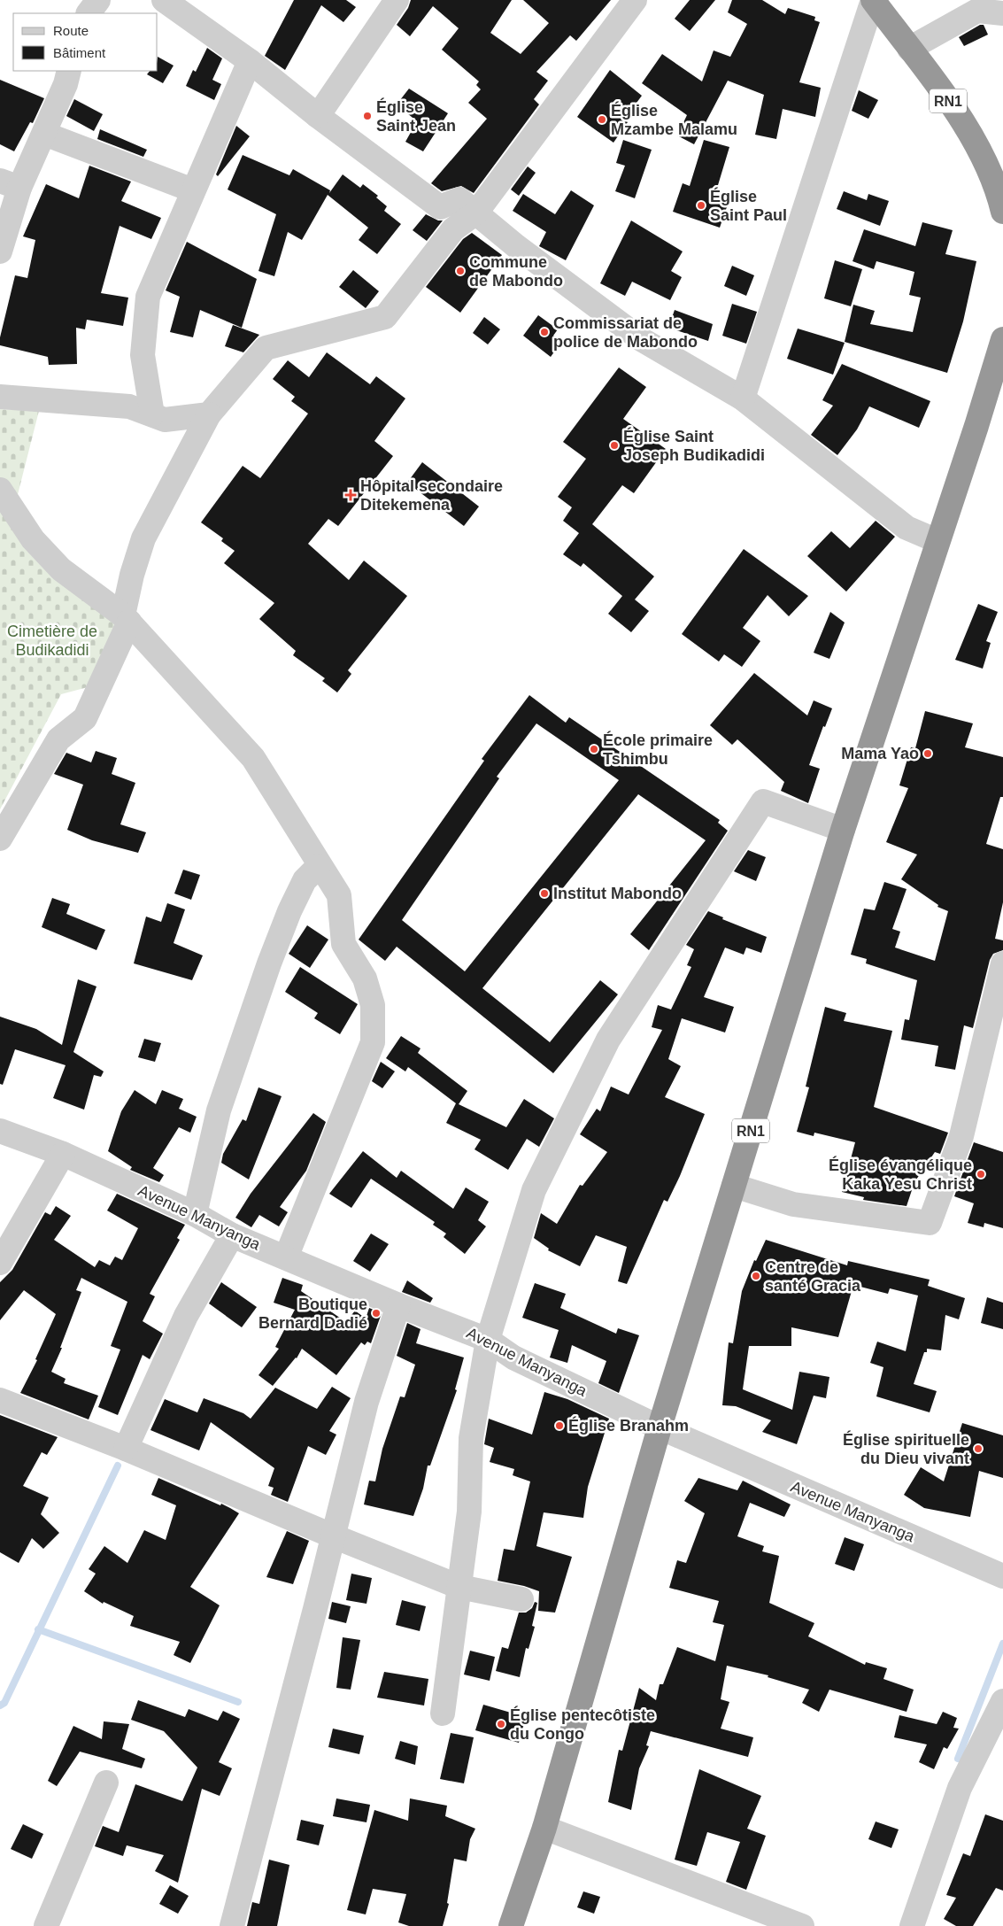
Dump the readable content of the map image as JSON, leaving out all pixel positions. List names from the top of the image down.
{
  "streets": {
    "highway": ["RN1"],
    "street": ["Avenue Manyanga"]
  },
  "crossings": [
    ["RN1", "Avenue Manyanga"]
  ],
  "parks": ["Cimetière de Budikadidi"],
  "places": {
    "other": [
      "Église Saint Jean",
      "Église Mzambe Malamu",
      "Église Saint Paul",
      "Commune de Mabondo",
      "Commissariat de police de Mabondo",
      "Église Saint Joseph Budikadidi",
      "École primaire Tshimbu",
      "Mama Yao",
      "Institut Mabondo",
      "Église évangélique Kaka Yesu Christ",
      "Centre de santé Gracia",
      "Boutique Bernard Dadié",
      "Église Branahm",
      "Église spirituelle du Dieu vivant",
      "Église pentecôtiste du Congo"
    ],
    "health": ["Hôpital secondaire Ditekemena"]
  },
  "legend": ["Route", "Bâtiment"]
}
